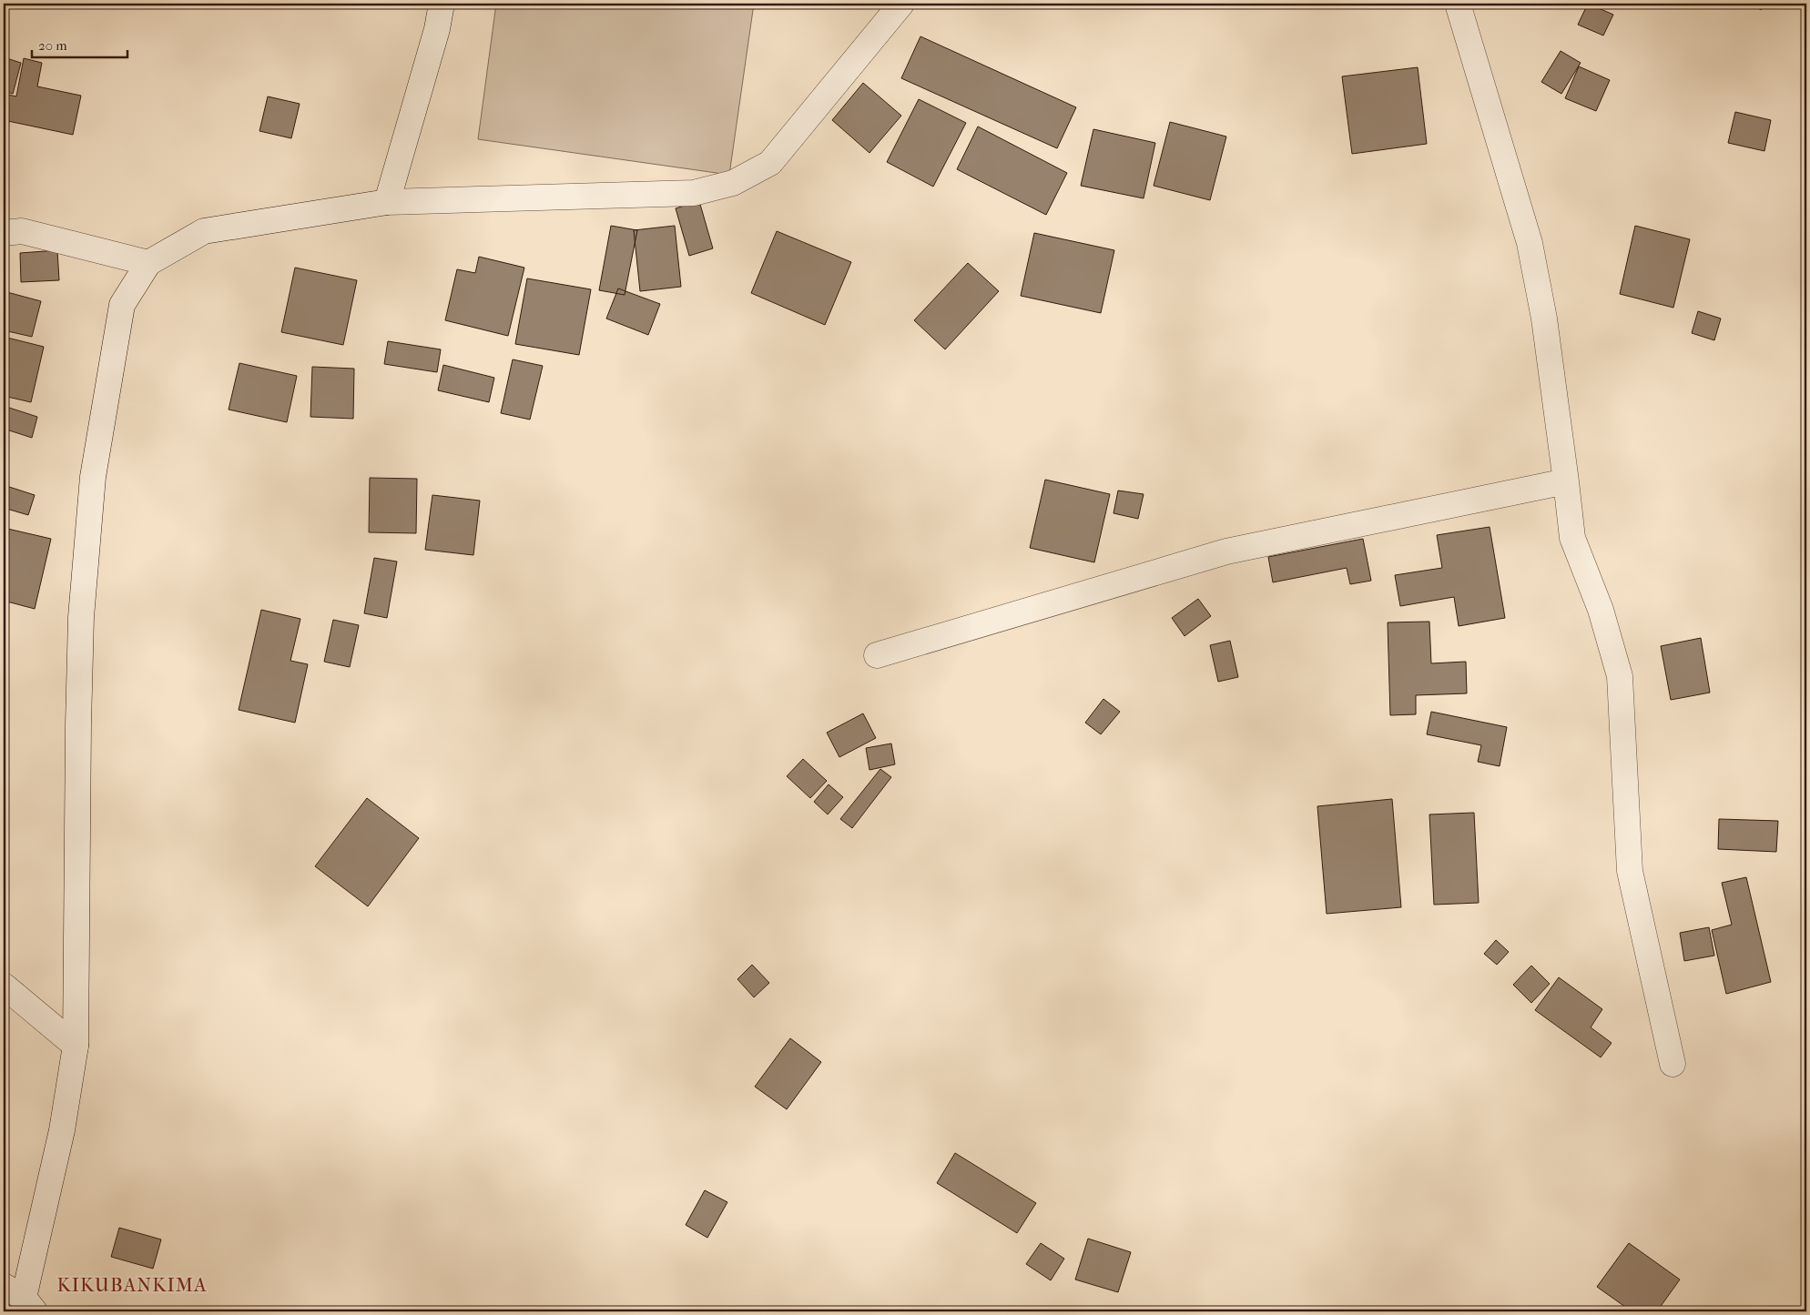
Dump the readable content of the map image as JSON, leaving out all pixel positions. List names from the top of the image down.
{
  "districts": ["KIKUBANKIMA"],
  "scale_bar": "20 m"
}
